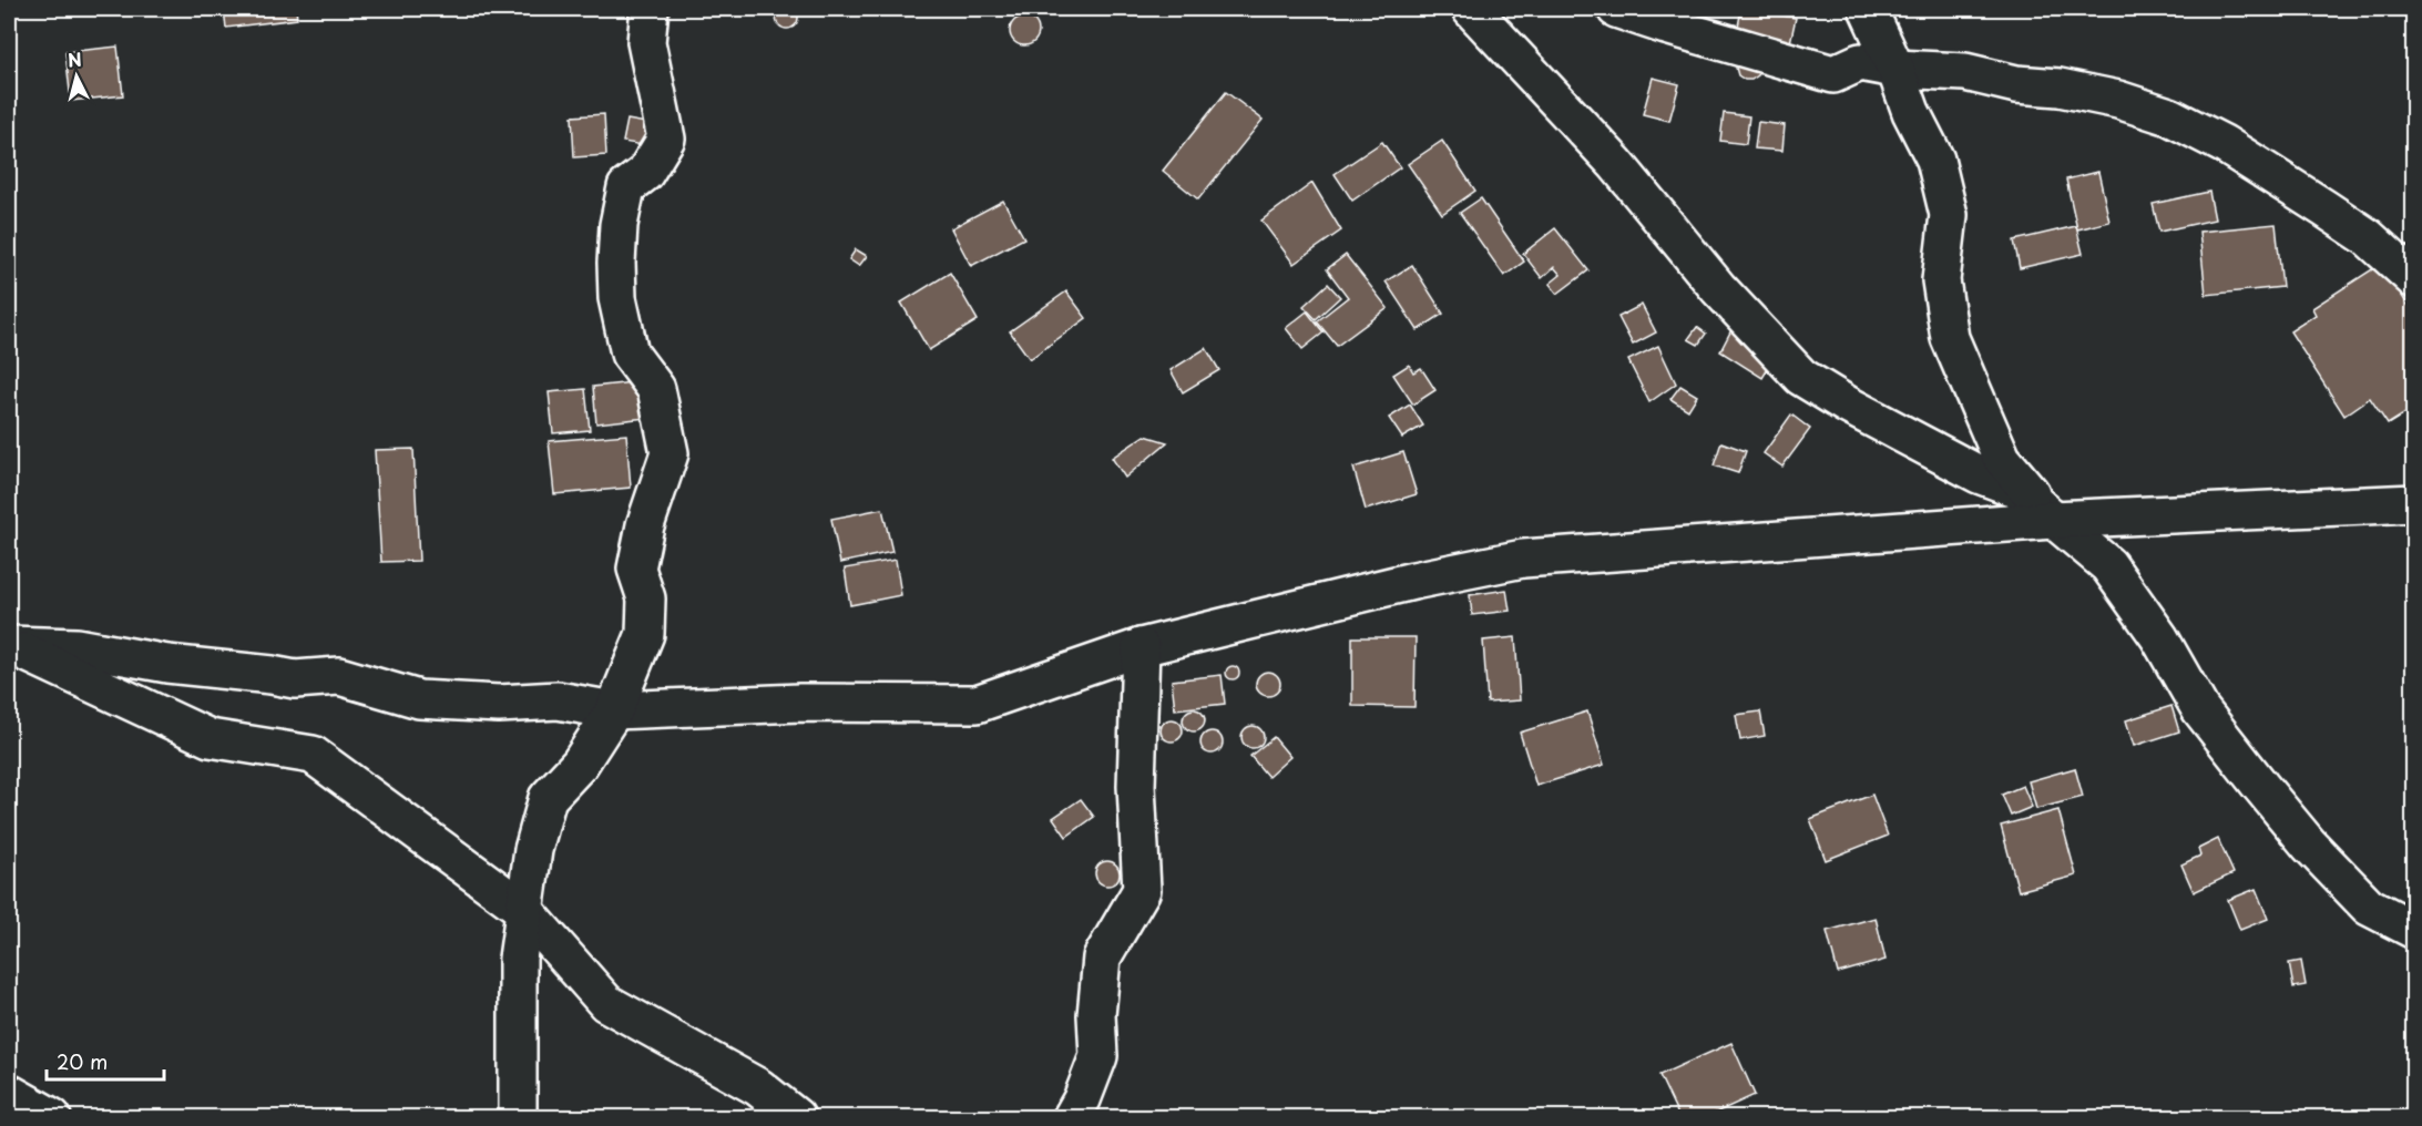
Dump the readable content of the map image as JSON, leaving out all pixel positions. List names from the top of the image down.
{
  "scale_bar": "20 m",
  "north": "top"
}
